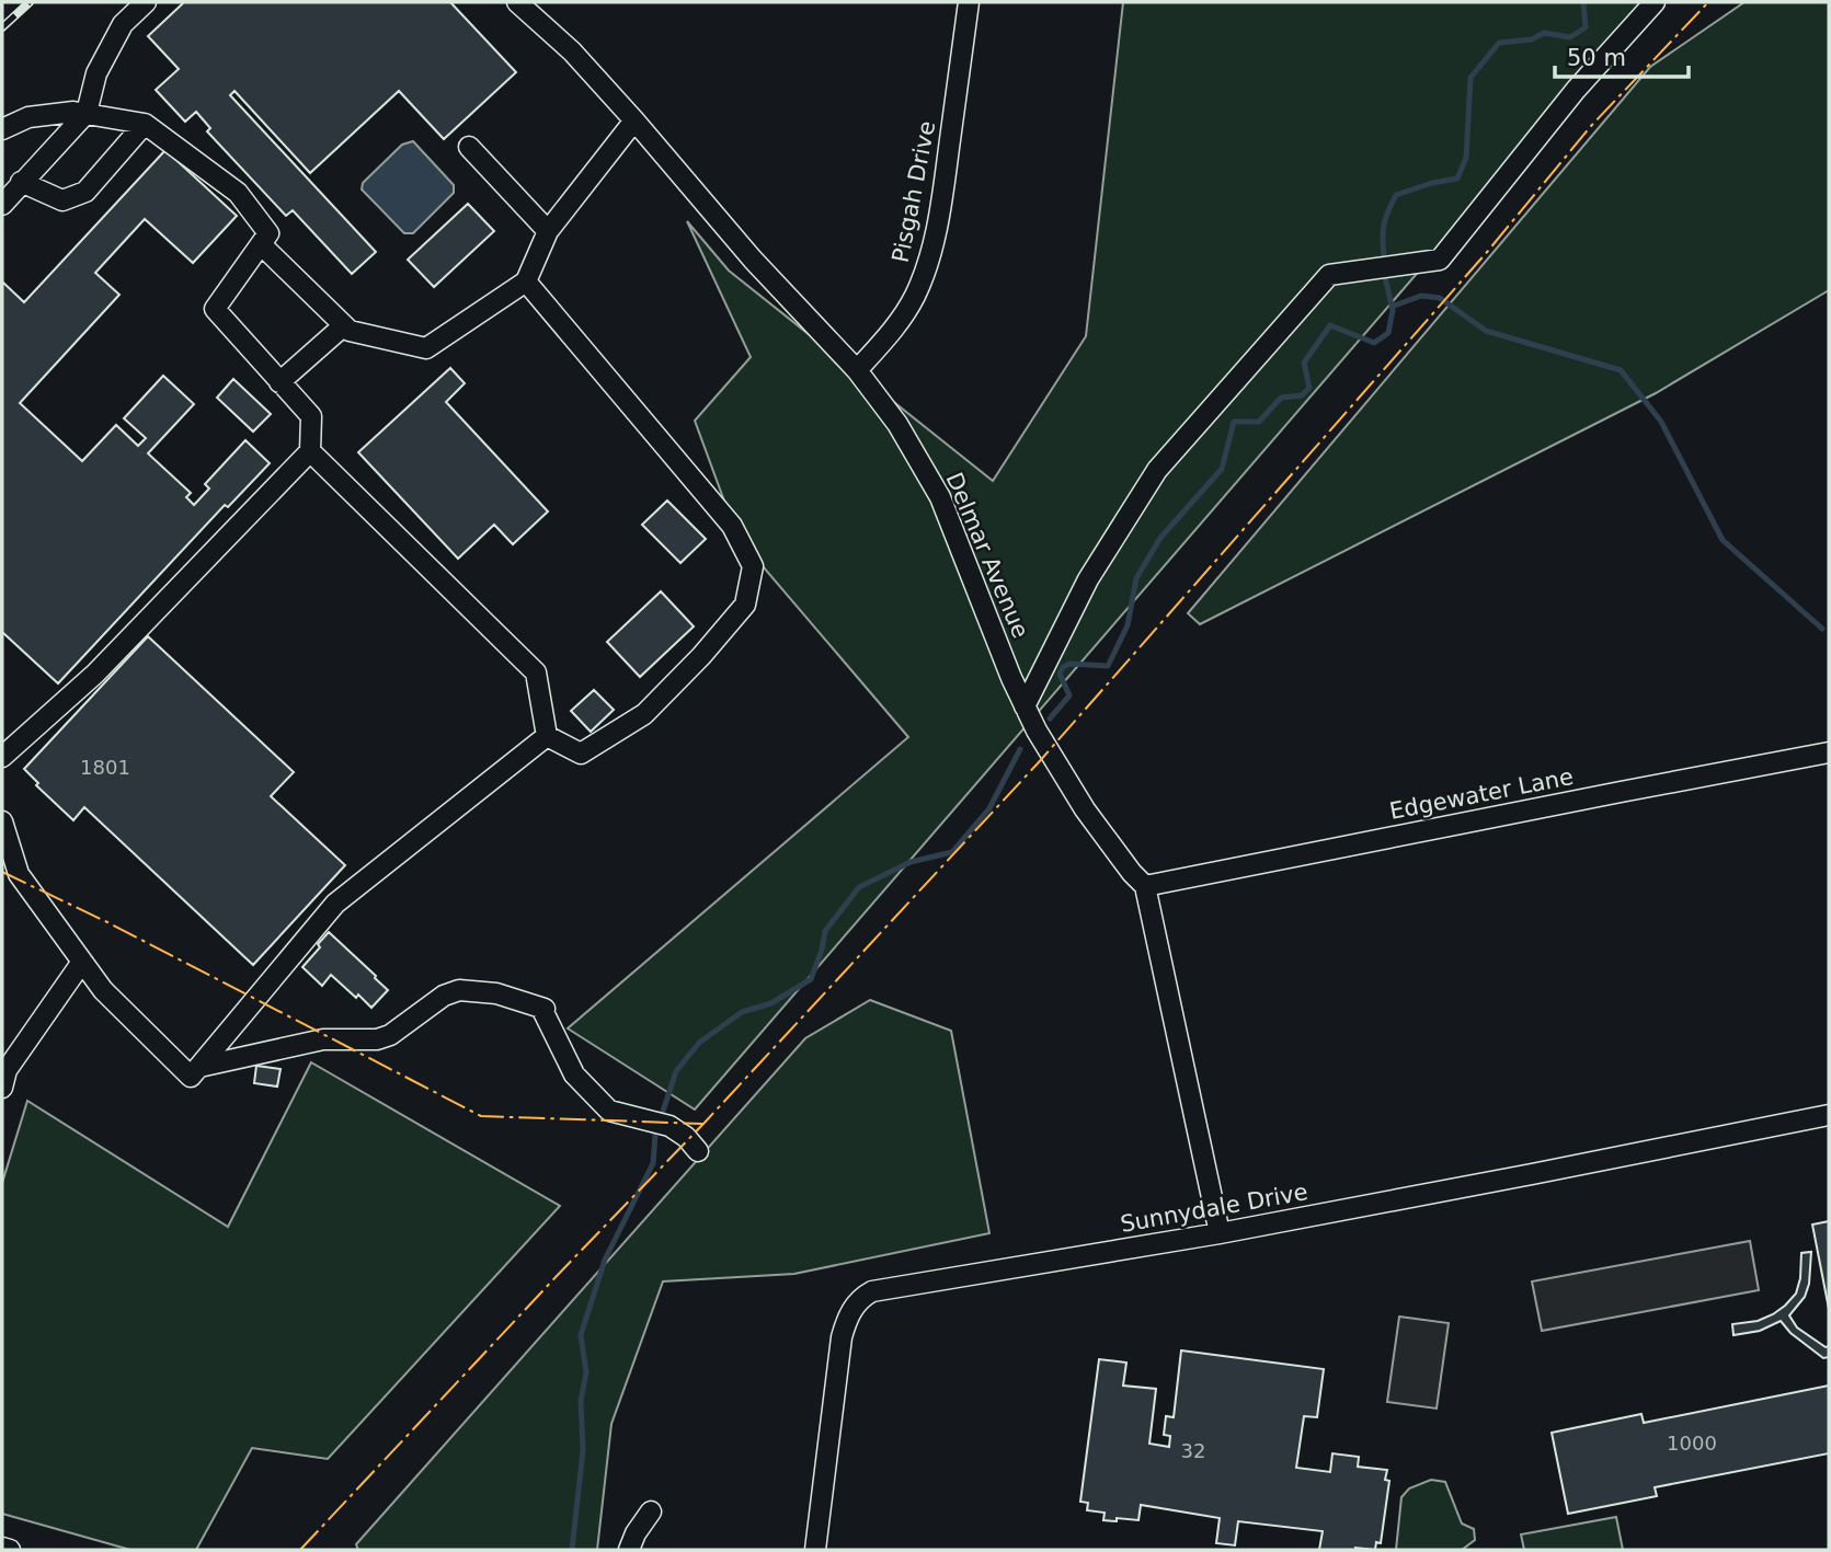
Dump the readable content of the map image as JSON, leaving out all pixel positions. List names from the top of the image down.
{
  "streets": {
    "street": [
      "Pisgah Drive",
      "Delmar Avenue",
      "Edgewater Lane",
      "Sunnydale Drive"
    ]
  },
  "crossings": [
    ["Pisgah Drive", "Delmar Avenue"],
    ["Delmar Avenue", "Edgewater Lane"],
    ["Delmar Avenue", "Sunnydale Drive"]
  ],
  "house_numbers": ["1801", "1000", "32"],
  "scale_bar": "50 m"
}
